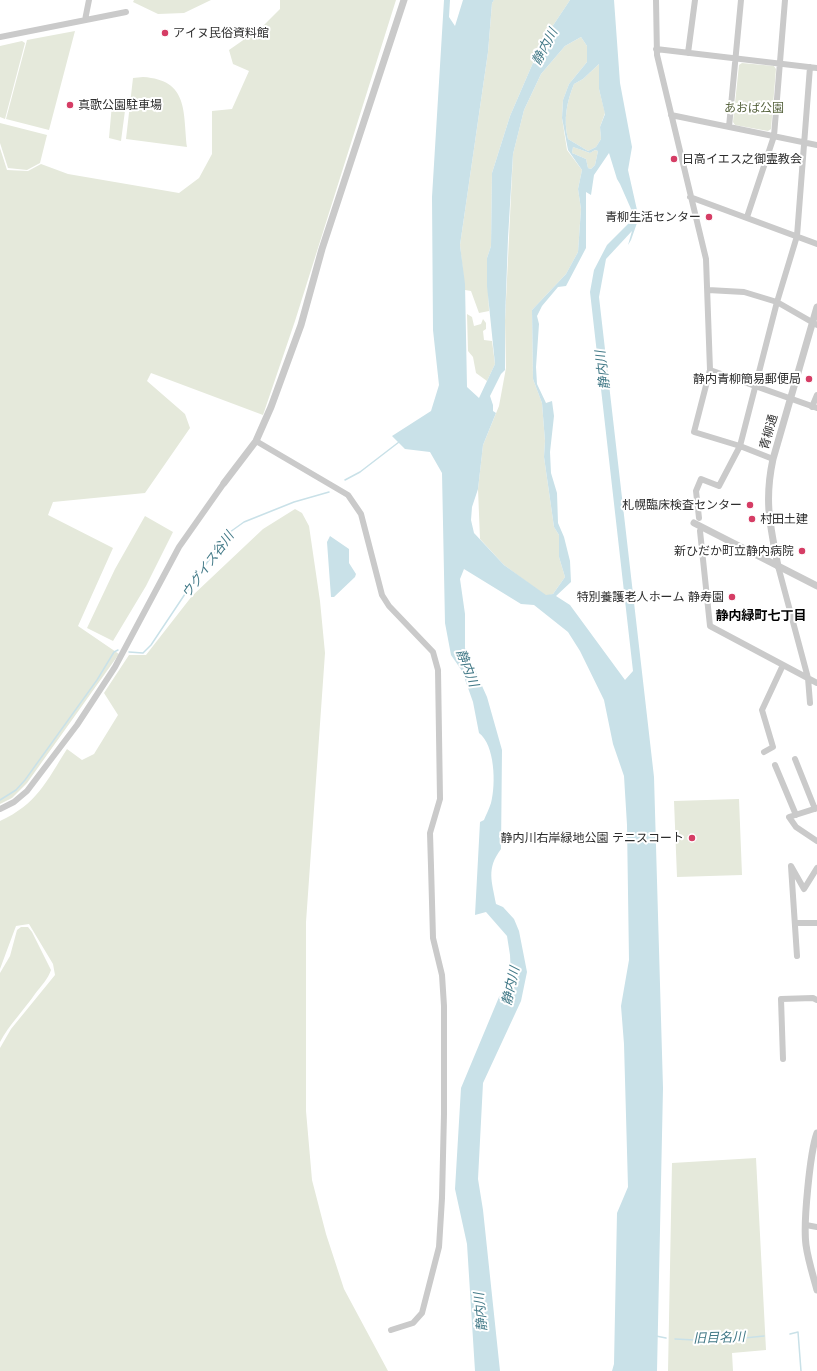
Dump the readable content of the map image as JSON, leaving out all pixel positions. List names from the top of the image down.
{
  "streets": {
    "street": ["青柳通"]
  },
  "districts": ["静内緑町七丁目"],
  "water": ["静内川", "ウグイス谷川", "旧目名川"],
  "parks": ["あおば公園"],
  "places": [
    "アイヌ民俗資料館",
    "真歌公園駐車場",
    "日高イエス之御霊教会",
    "青柳生活センター",
    "静内青柳簡易郵便局",
    "札幌臨床検査センター",
    "村田土建",
    "新ひだか町立静内病院",
    "特別養護老人ホーム 静寿園",
    "静内川右岸緑地公園 テニスコート"
  ]
}
